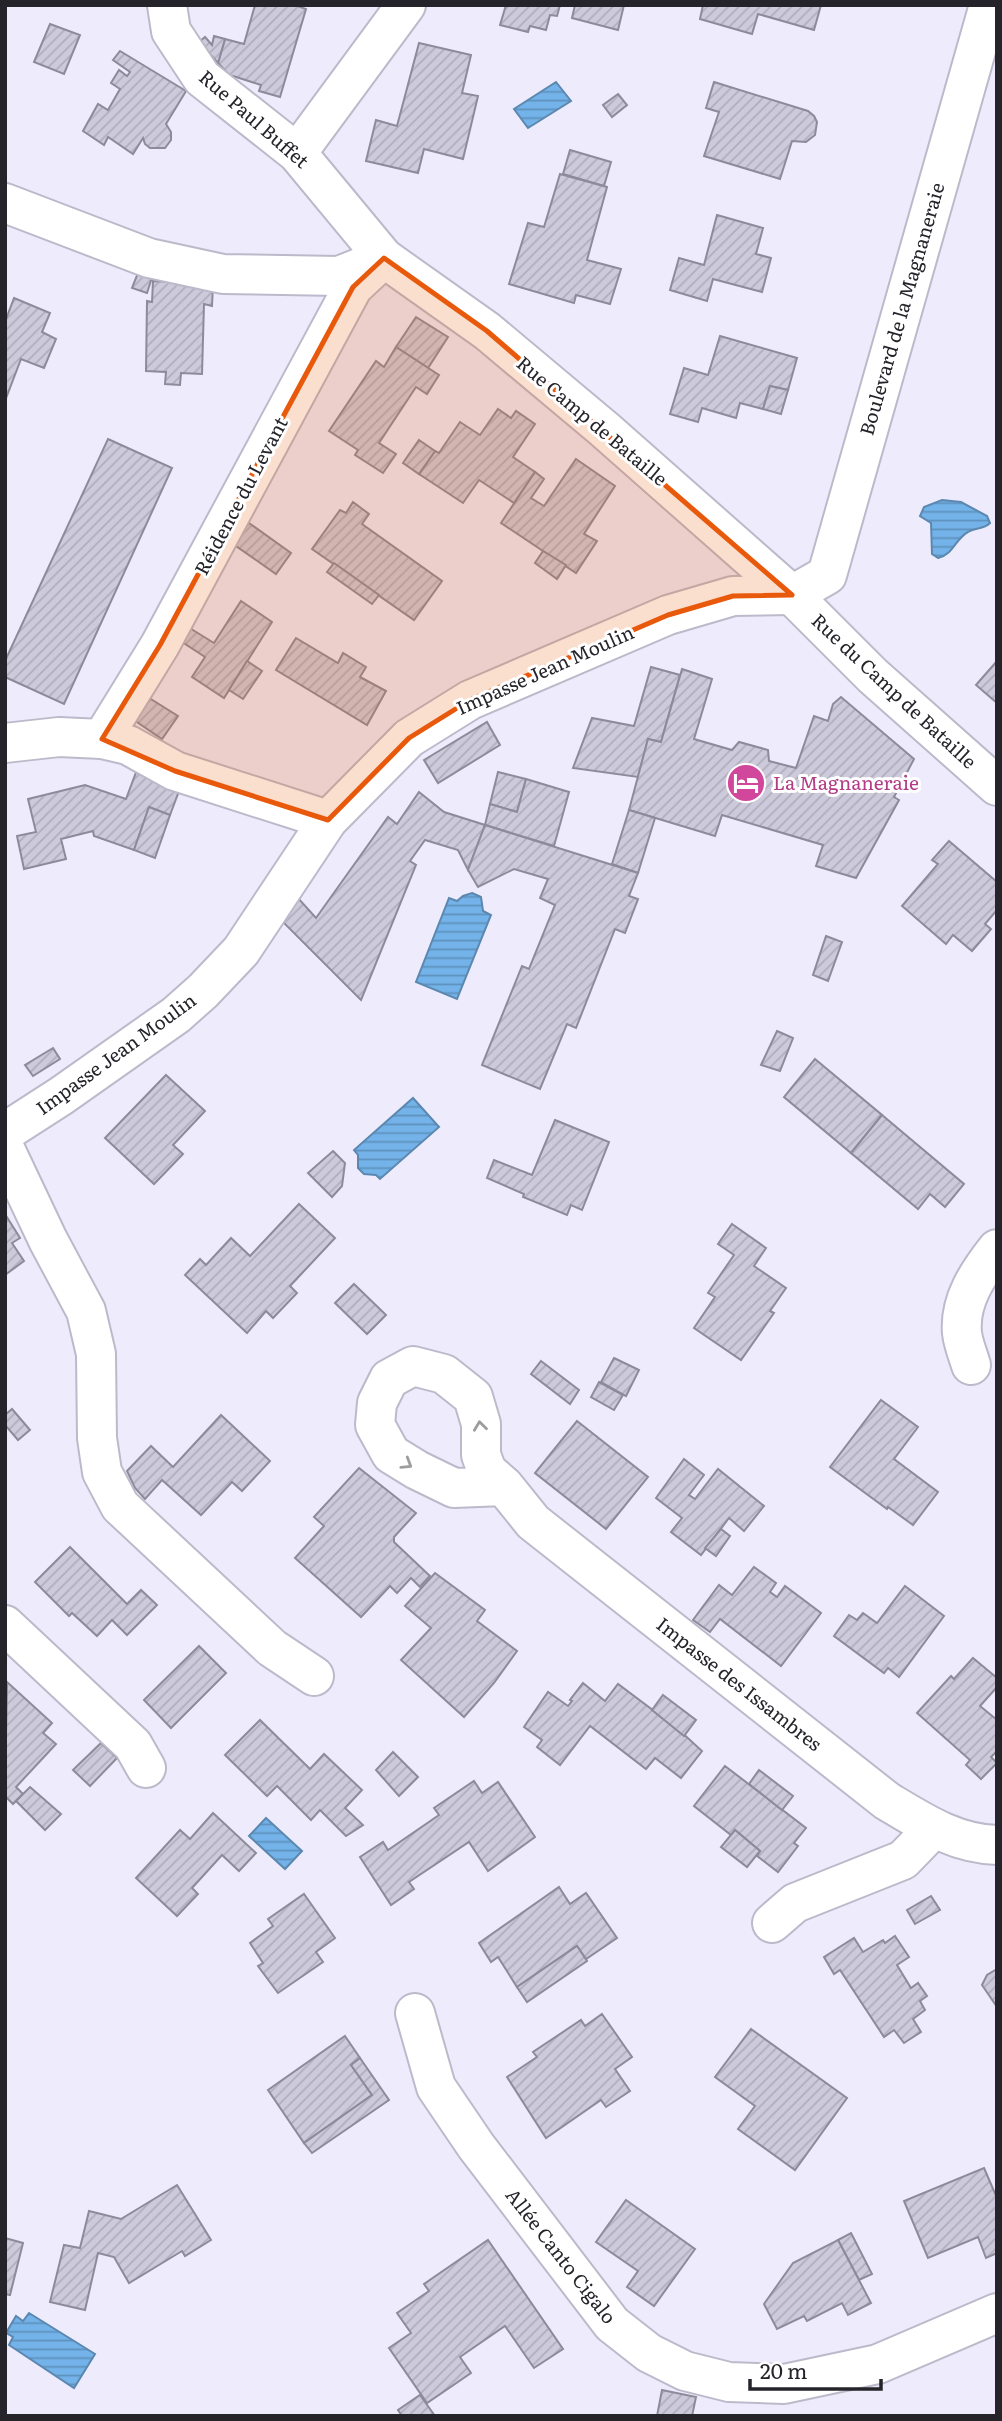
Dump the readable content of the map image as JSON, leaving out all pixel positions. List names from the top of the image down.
{
  "streets": {
    "street": [
      "Rue Paul Buffet",
      "Boulevard de la Magnaneraie",
      "Rue Camp de Bataille",
      "Réidence du Levant",
      "Impasse Jean Moulin",
      "Rue du Camp de Bataille",
      "Impasse des Issambres",
      "Allée Canto Cigalo"
    ]
  },
  "crossings": [
    ["Rue Paul Buffet", "Rue Camp de Bataille"],
    ["Rue Paul Buffet", "Réidence du Levant"],
    ["Boulevard de la Magnaneraie", "Rue Camp de Bataille"],
    ["Boulevard de la Magnaneraie", "Impasse Jean Moulin"],
    ["Boulevard de la Magnaneraie", "Rue du Camp de Bataille"],
    ["Rue Camp de Bataille", "Réidence du Levant"],
    ["Rue Camp de Bataille", "Impasse Jean Moulin"],
    ["Rue Camp de Bataille", "Rue du Camp de Bataille"],
    ["Impasse Jean Moulin", "Rue du Camp de Bataille"]
  ],
  "places": {
    "hotel": ["La Magnaneraie"]
  },
  "scale_bar": "20 m"
}
